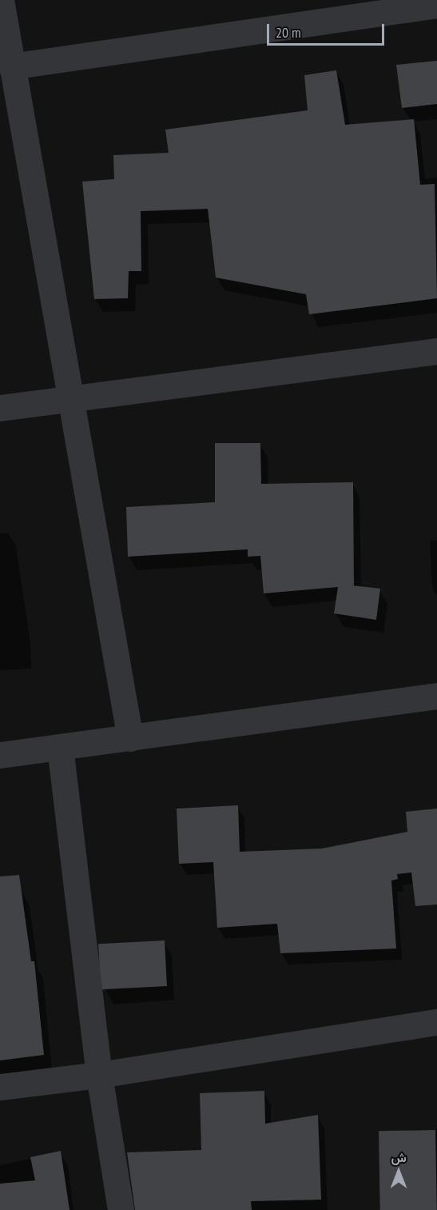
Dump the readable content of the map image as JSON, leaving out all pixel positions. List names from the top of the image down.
{
  "scale_bar": "20 m",
  "north": "top"
}
